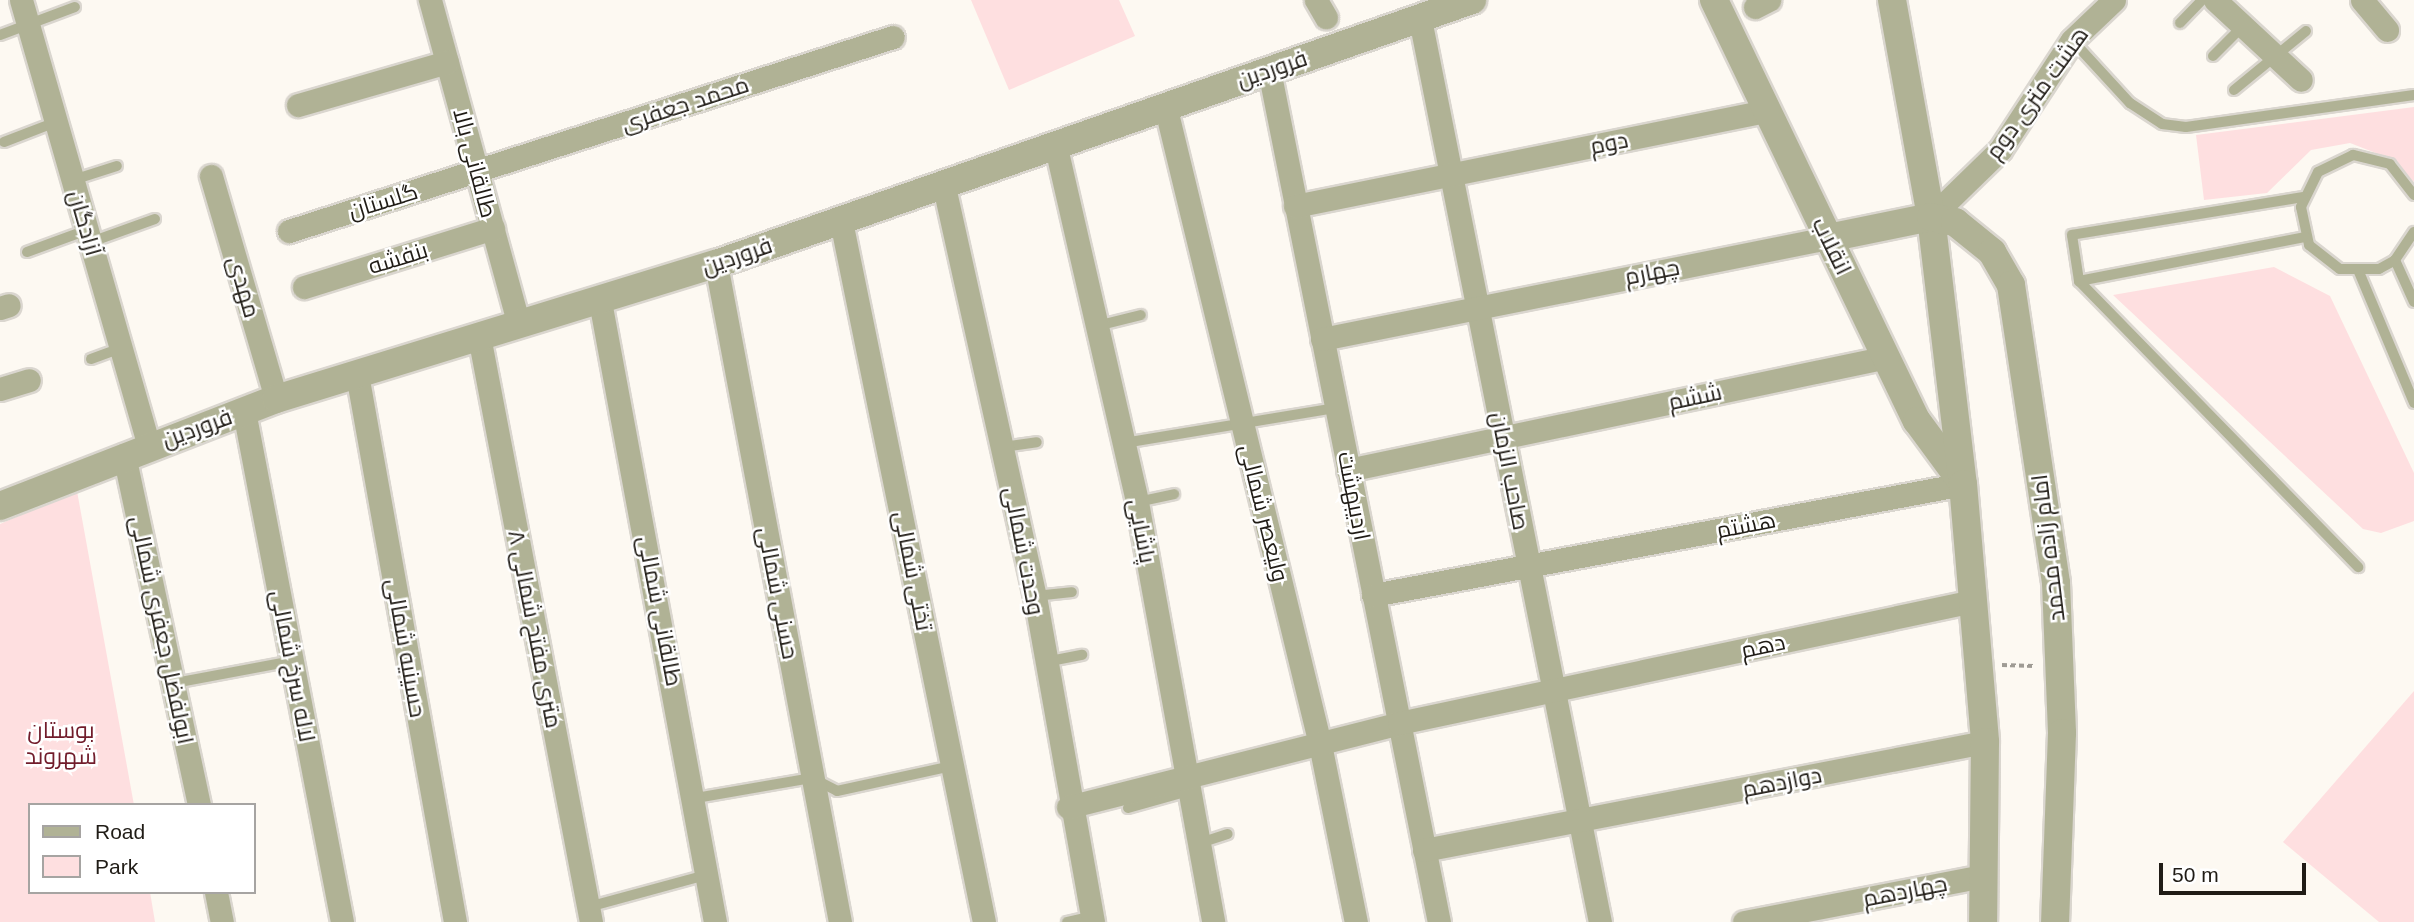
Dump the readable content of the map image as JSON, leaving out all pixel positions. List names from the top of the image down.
{
  "streets": {
    "street": [
      "فروردین",
      "هشت متری دوم",
      "محمد جعفری",
      "دوم",
      "طالقانی بالا",
      "گلستان",
      "آزادگان",
      "انقلاب",
      "بنفشه",
      "چهارم",
      "مهدی",
      "ششم",
      "صاحب الزمان",
      "اردیبهشت",
      "ولیعصر شمالی",
      "هشتم",
      "پاشایی",
      "امام زاده محمد",
      "وحدت شمالی",
      "تختی شمالی",
      "حسنی شمالی",
      "طالقانی شمالی",
      "۸ متری مفتح شمالی",
      "ابولفضل جعفری شمالی",
      "دهم",
      "حسینیه شمالی",
      "لاله سرخ شمالی",
      "دوازدهم",
      "چهاردهم"
    ]
  },
  "crossings": [
    ["فروردین", "طالقانی بالا"],
    ["فروردین", "آزادگان"],
    ["فروردین", "مهدی"],
    ["فروردین", "صاحب الزمان"],
    ["فروردین", "اردیبهشت"],
    ["فروردین", "ولیعصر شمالی"],
    ["فروردین", "پاشایی"],
    ["فروردین", "وحدت شمالی"],
    ["فروردین", "تختی شمالی"],
    ["فروردین", "حسنی شمالی"],
    ["فروردین", "طالقانی شمالی"],
    ["فروردین", "۸ متری مفتح شمالی"],
    ["فروردین", "ابولفضل جعفری شمالی"],
    ["فروردین", "حسینیه شمالی"],
    ["فروردین", "لاله سرخ شمالی"],
    ["هشت متری دوم", "امام زاده محمد"],
    ["محمد جعفری", "طالقانی بالا"],
    ["محمد جعفری", "گلستان"],
    ["دوم", "انقلاب"],
    ["دوم", "صاحب الزمان"],
    ["دوم", "اردیبهشت"],
    ["طالقانی بالا", "گلستان"],
    ["طالقانی بالا", "بنفشه"],
    ["آزادگان", "ابولفضل جعفری شمالی"],
    ["انقلاب", "چهارم"],
    ["انقلاب", "ششم"],
    ["انقلاب", "هشتم"],
    ["چهارم", "صاحب الزمان"],
    ["چهارم", "اردیبهشت"],
    ["ششم", "صاحب الزمان"],
    ["ششم", "اردیبهشت"],
    ["صاحب الزمان", "هشتم"],
    ["صاحب الزمان", "دهم"],
    ["صاحب الزمان", "دوازدهم"],
    ["اردیبهشت", "هشتم"],
    ["اردیبهشت", "دهم"],
    ["اردیبهشت", "دوازدهم"],
    ["ولیعصر شمالی", "دهم"],
    ["پاشایی", "دهم"],
    ["وحدت شمالی", "دهم"]
  ],
  "parks": ["بوستان شهروند"],
  "legend": ["Road", "Park"],
  "scale_bar": "50 m"
}
